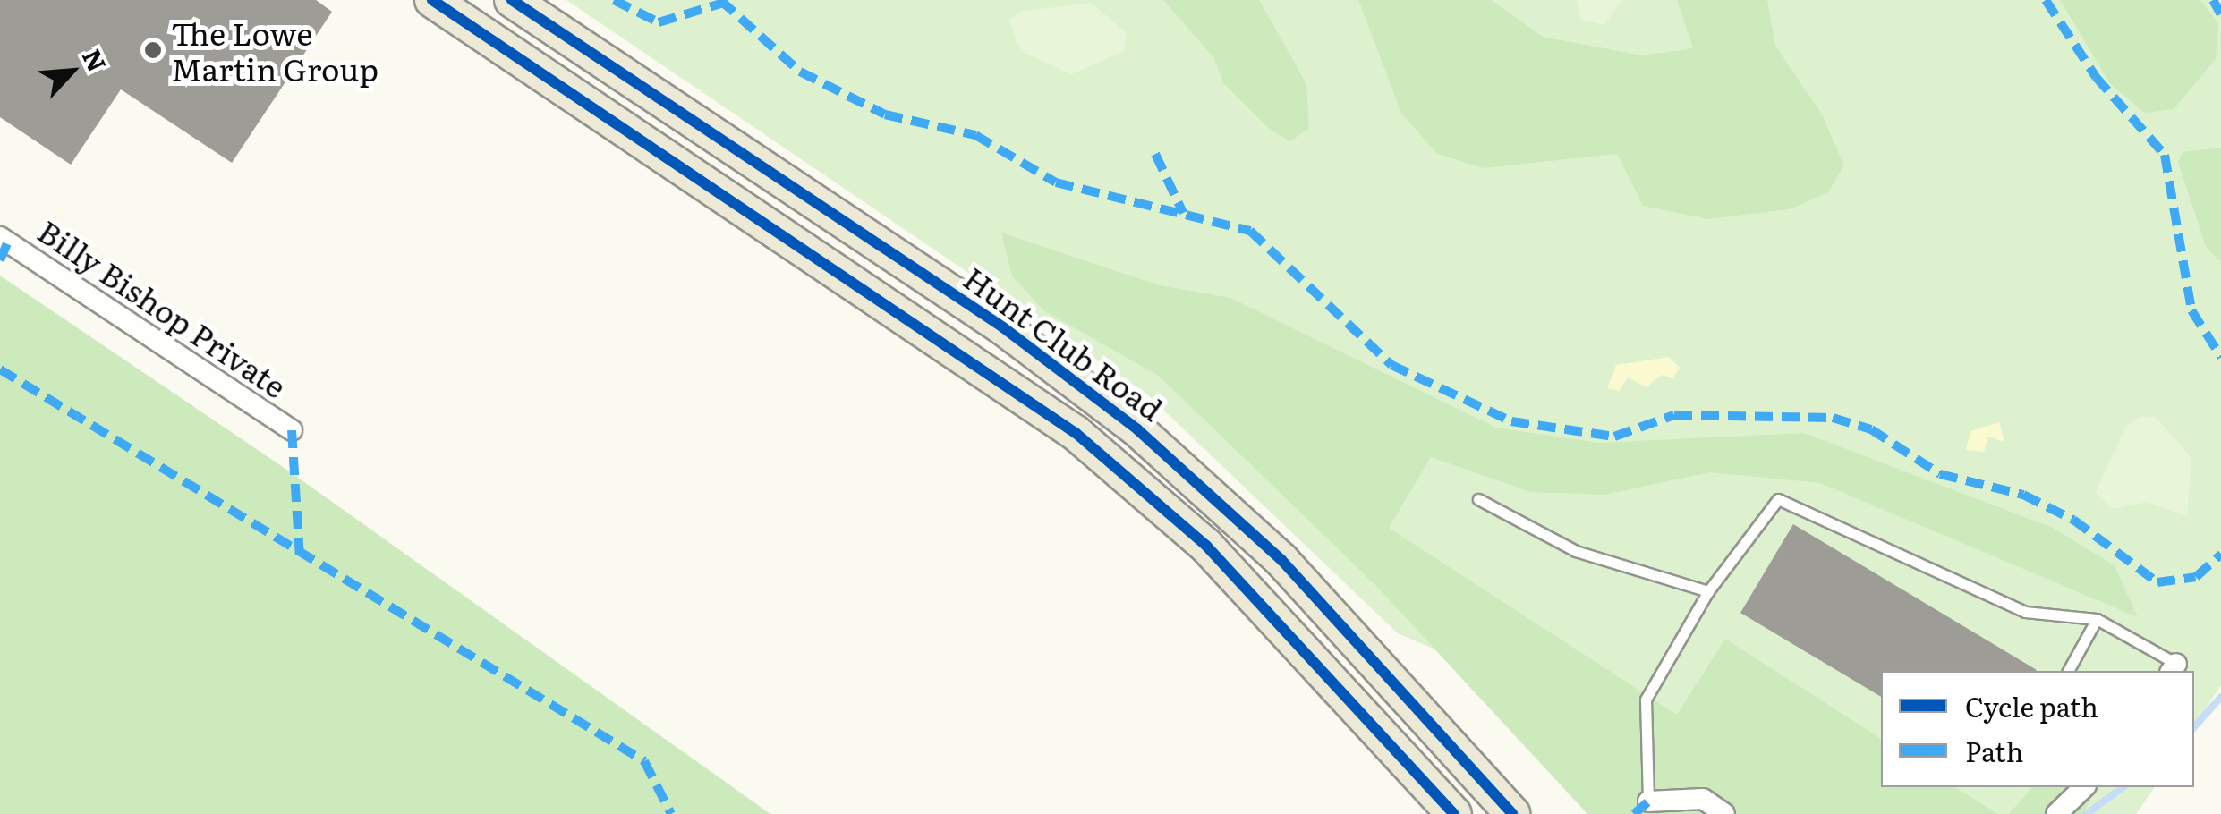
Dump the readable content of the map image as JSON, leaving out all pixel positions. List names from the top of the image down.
{
  "streets": {
    "main road": ["Hunt Club Road"],
    "street": ["Billy Bishop Private"]
  },
  "places": ["The Lowe Martin Group"],
  "legend": ["Cycle path", "Path"],
  "north": "top right"
}
